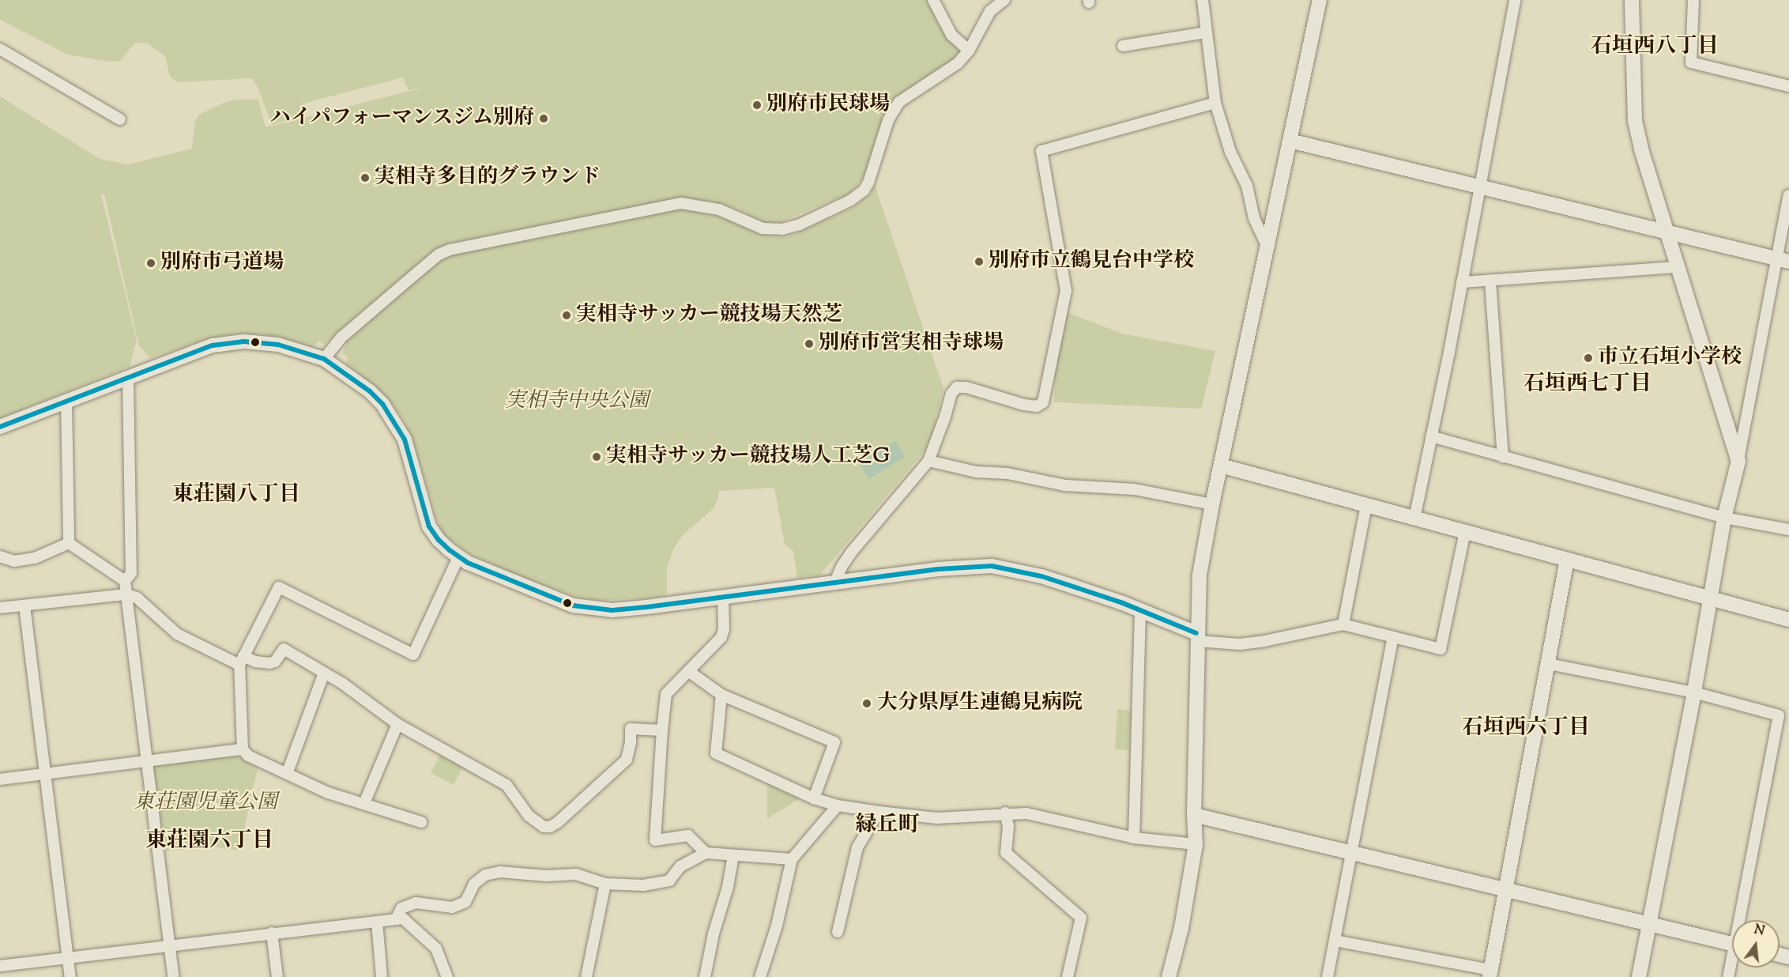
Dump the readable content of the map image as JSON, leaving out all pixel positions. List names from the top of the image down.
{
  "districts": [
    "石垣西八丁目",
    "石垣西七丁目",
    "東荘園八丁目",
    "石垣西六丁目",
    "緑丘町",
    "東荘園六丁目"
  ],
  "parks": ["実相寺中央公園", "東荘園児童公園"],
  "places": [
    "別府市民球場",
    "ハイパフォーマンスジム別府",
    "実相寺多目的グラウンド",
    "別府市立鶴見台中学校",
    "別府市弓道場",
    "実相寺サッカー競技場天然芝",
    "別府市営実相寺球場",
    "市立石垣小学校",
    "実相寺サッカー競技場人工芝G",
    "大分県厚生連鶴見病院"
  ],
  "north": "top"
}
